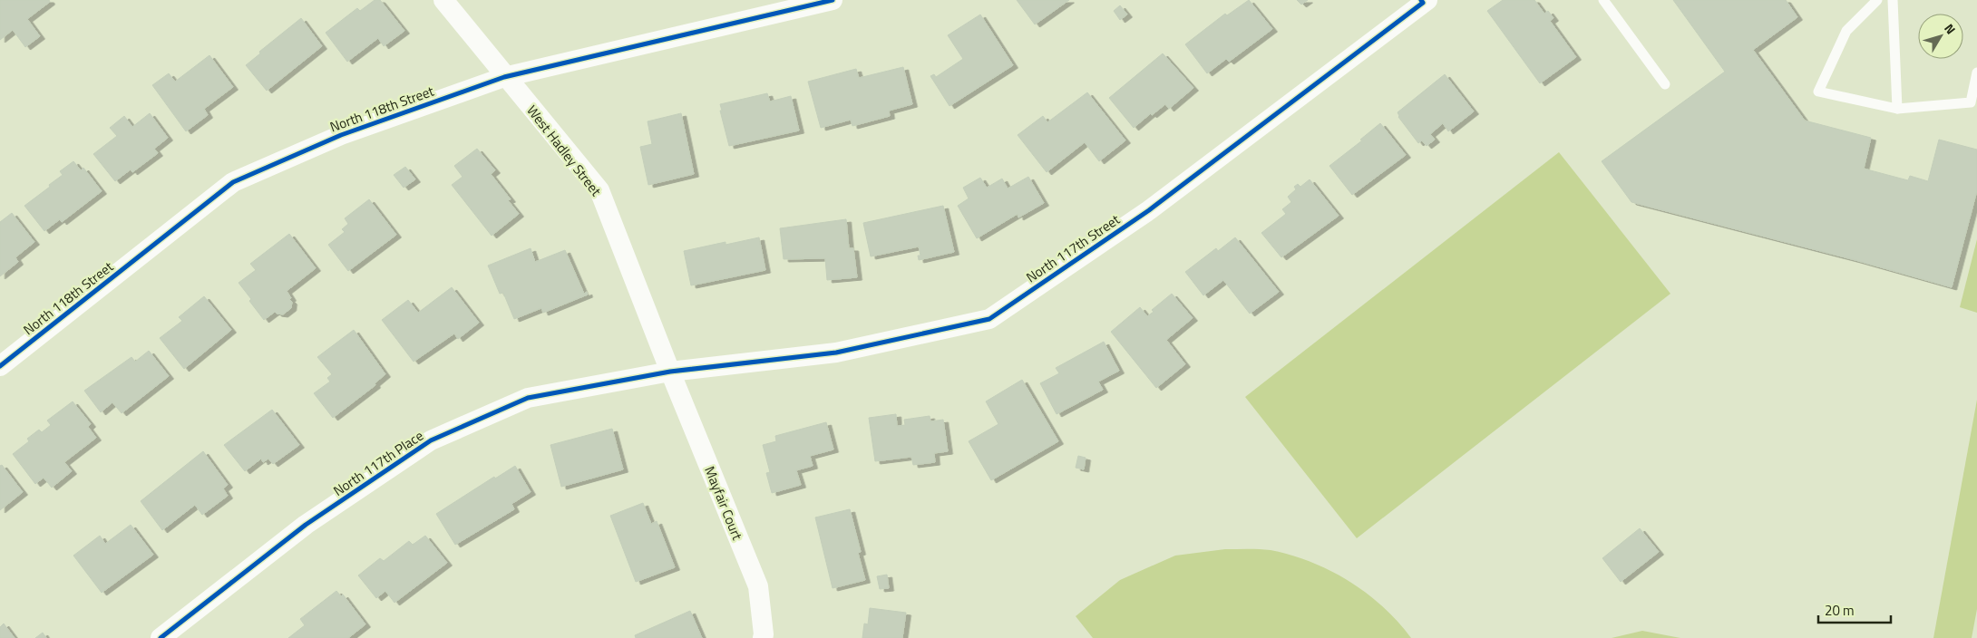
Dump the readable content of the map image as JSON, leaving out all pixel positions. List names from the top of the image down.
{
  "streets": {
    "street": [
      "North 118th Street",
      "West Hadley Street",
      "North 117th Street",
      "North 117th Place",
      "Mayfair Court"
    ]
  },
  "crossings": [
    ["North 118th Street", "West Hadley Street"],
    ["West Hadley Street", "North 117th Street"],
    ["West Hadley Street", "North 117th Place"],
    ["West Hadley Street", "Mayfair Court"],
    ["North 117th Street", "North 117th Place"],
    ["North 117th Street", "Mayfair Court"],
    ["North 117th Place", "Mayfair Court"]
  ],
  "scale_bar": "20 m",
  "north": "top right"
}
